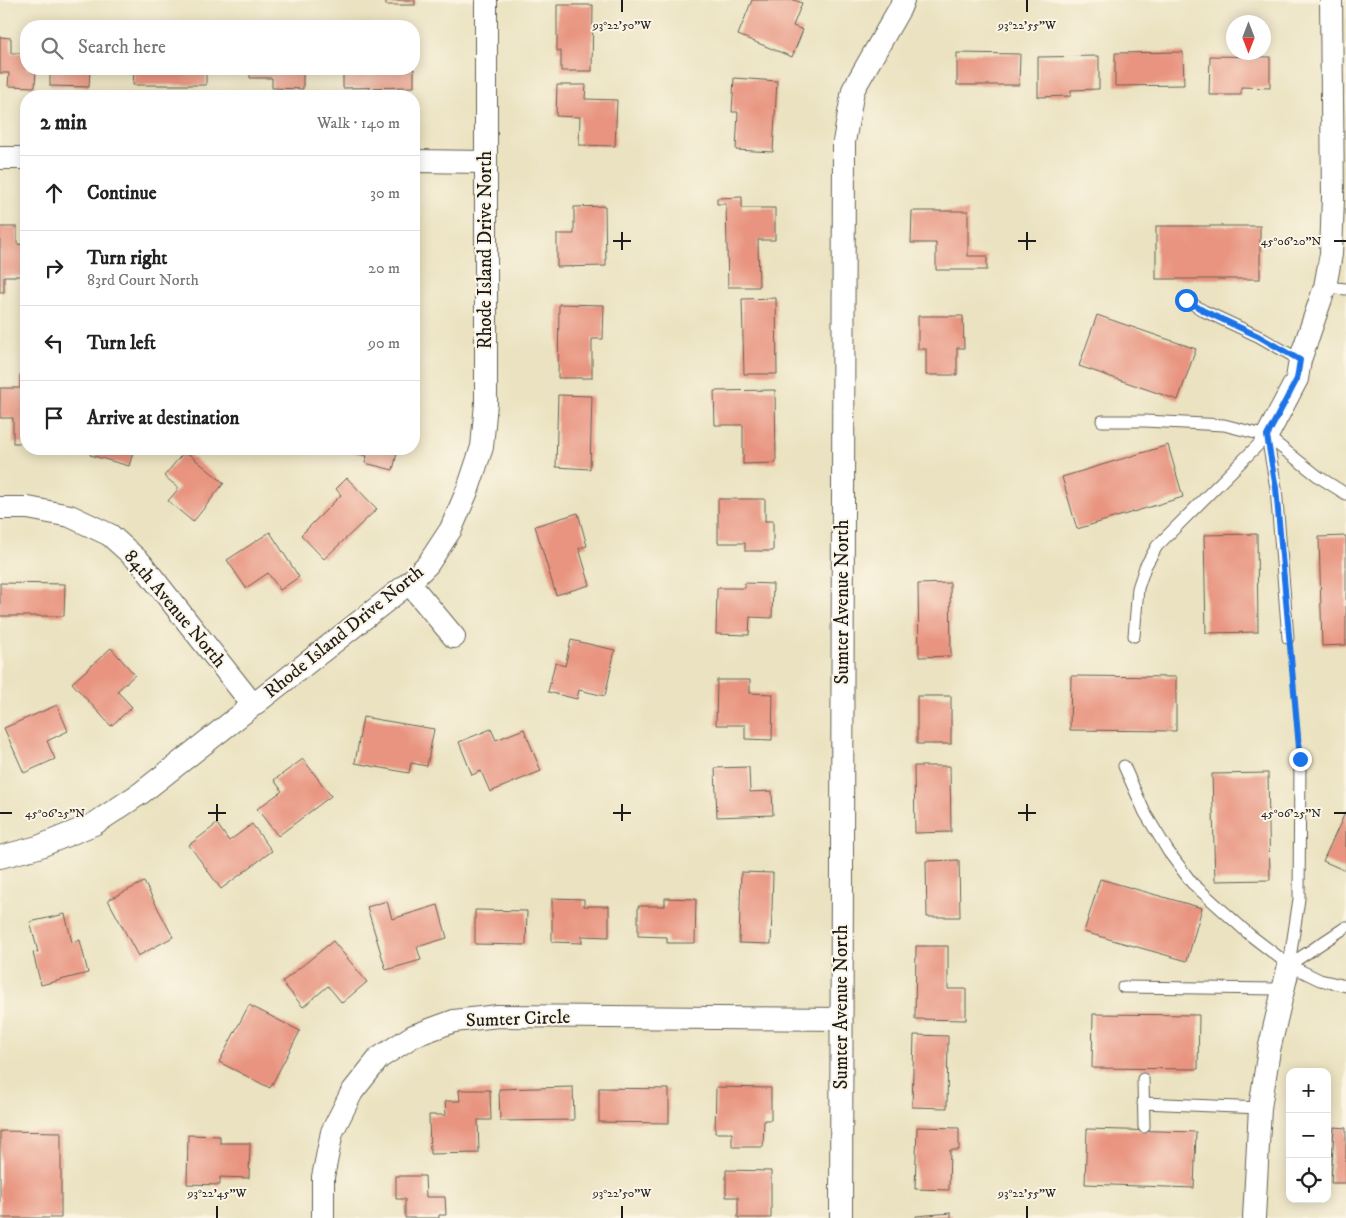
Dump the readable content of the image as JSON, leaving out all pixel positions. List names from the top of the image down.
{
  "streets": {
    "street": [
      "Rhode Island Drive North",
      "Sumter Avenue North",
      "84th Avenue North",
      "Sumter Circle"
    ]
  },
  "crossings": [
    ["Rhode Island Drive North", "84th Avenue North"],
    ["Sumter Avenue North", "Sumter Circle"]
  ],
  "north": "bottom",
  "page": {
    "search": "Search here",
    "heading": ["2 min", "Walk · 140 m"],
    "list": [
      ["Continue", "30 m"],
      ["Turn right", "83rd Court North", "20 m"],
      ["Turn left", "90 m"],
      "Arrive at destination"
    ],
    "map_buttons": ["+", "−"]
  },
  "coordinates": [
    "93°22'50\"W",
    "93°22'55\"W",
    "45°06'20\"N",
    "45°06'25\"N",
    "93°22'45\"W"
  ]
}
